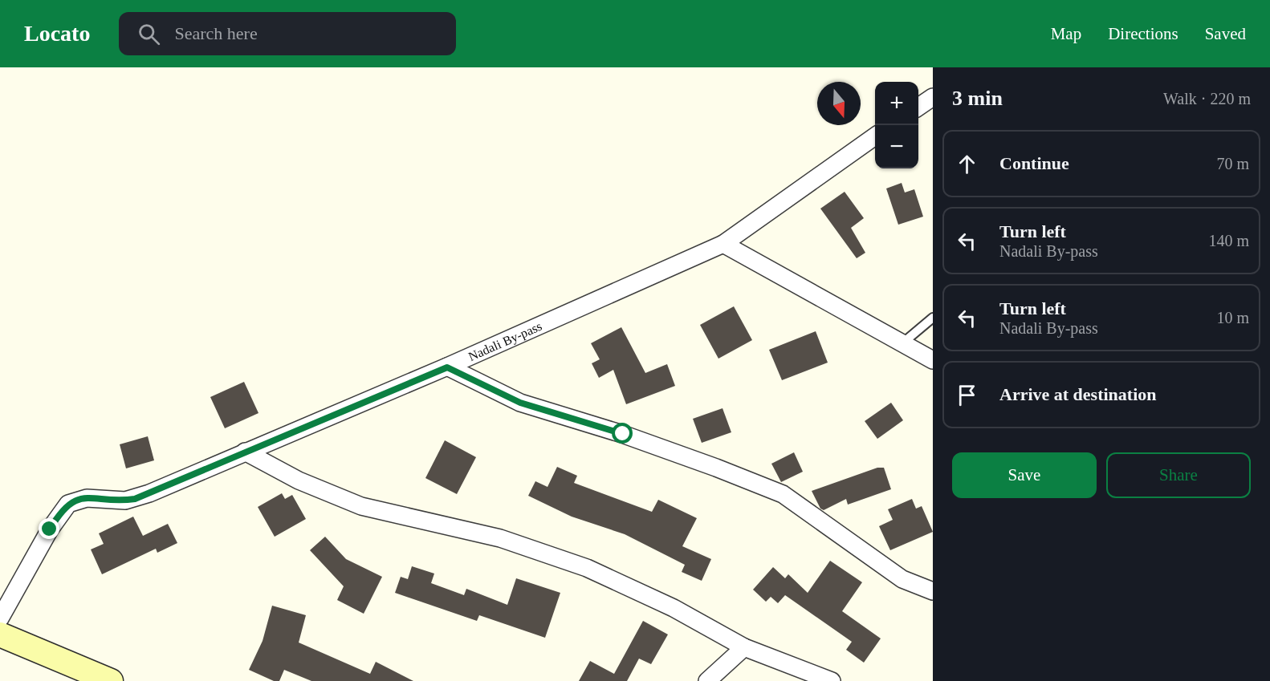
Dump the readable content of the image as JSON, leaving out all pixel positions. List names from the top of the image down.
{
  "streets": {
    "street": ["Nadali By-pass"]
  },
  "north": "bottom",
  "page": {
    "header": "Locato",
    "search": "Search here",
    "nav": ["Map", "Directions", "Saved"],
    "heading": ["3 min", "Walk · 220 m"],
    "map_buttons": ["+", "−"],
    "list": [
      ["Continue", "70 m"],
      ["Turn left", "Nadali By-pass", "140 m"],
      ["Turn left", "Nadali By-pass", "10 m"],
      "Arrive at destination"
    ],
    "buttons": ["Save", "Share"]
  }
}
